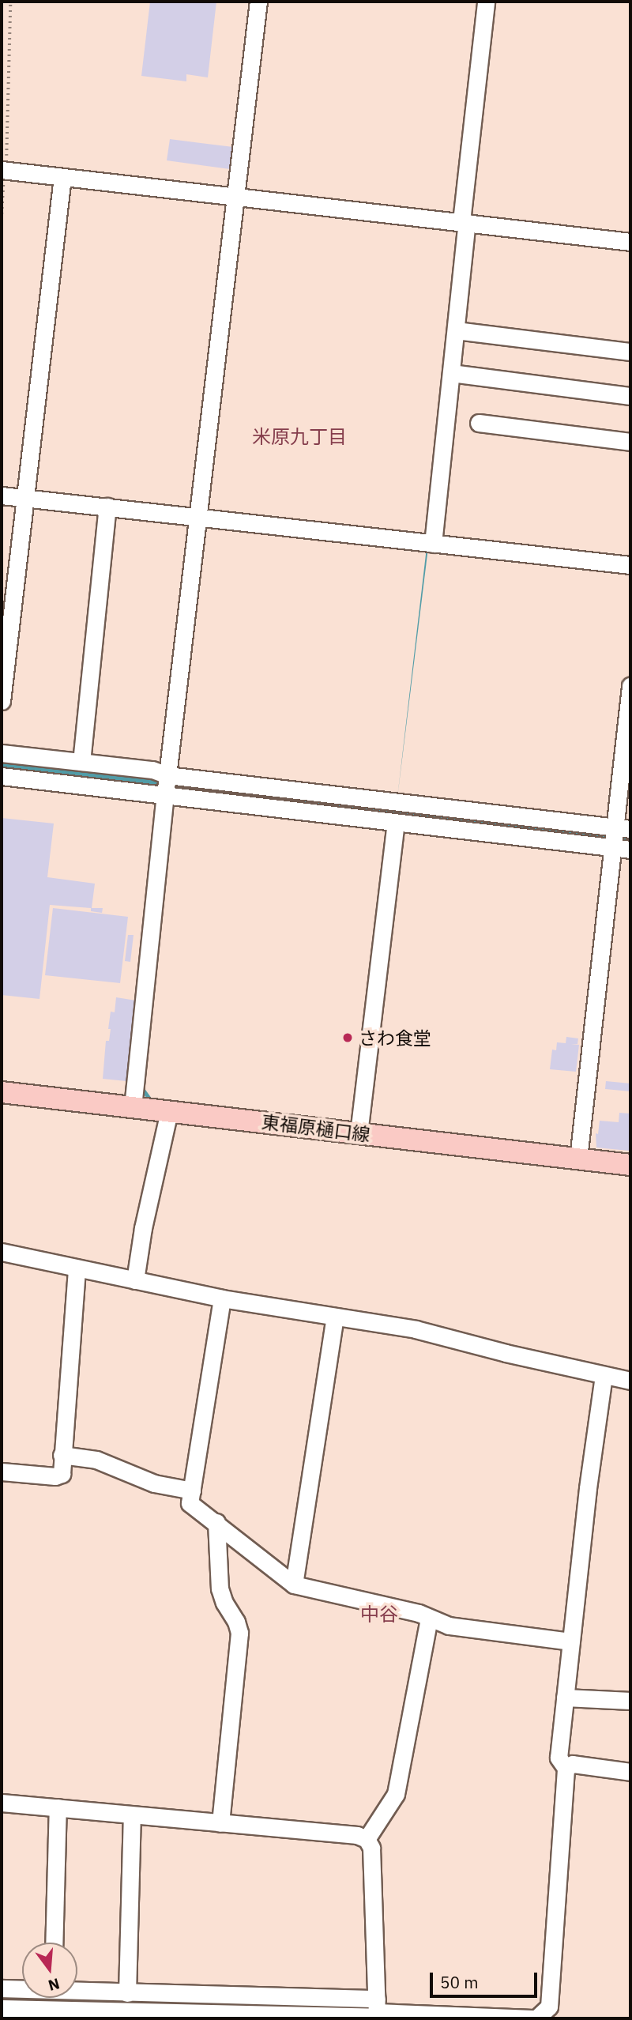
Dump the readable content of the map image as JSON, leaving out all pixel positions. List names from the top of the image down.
{
  "streets": {
    "main road": ["東福原樋口線"]
  },
  "districts": ["米原九丁目", "中谷"],
  "places": ["さわ食堂"],
  "scale_bar": "50 m",
  "north": "bottom"
}
